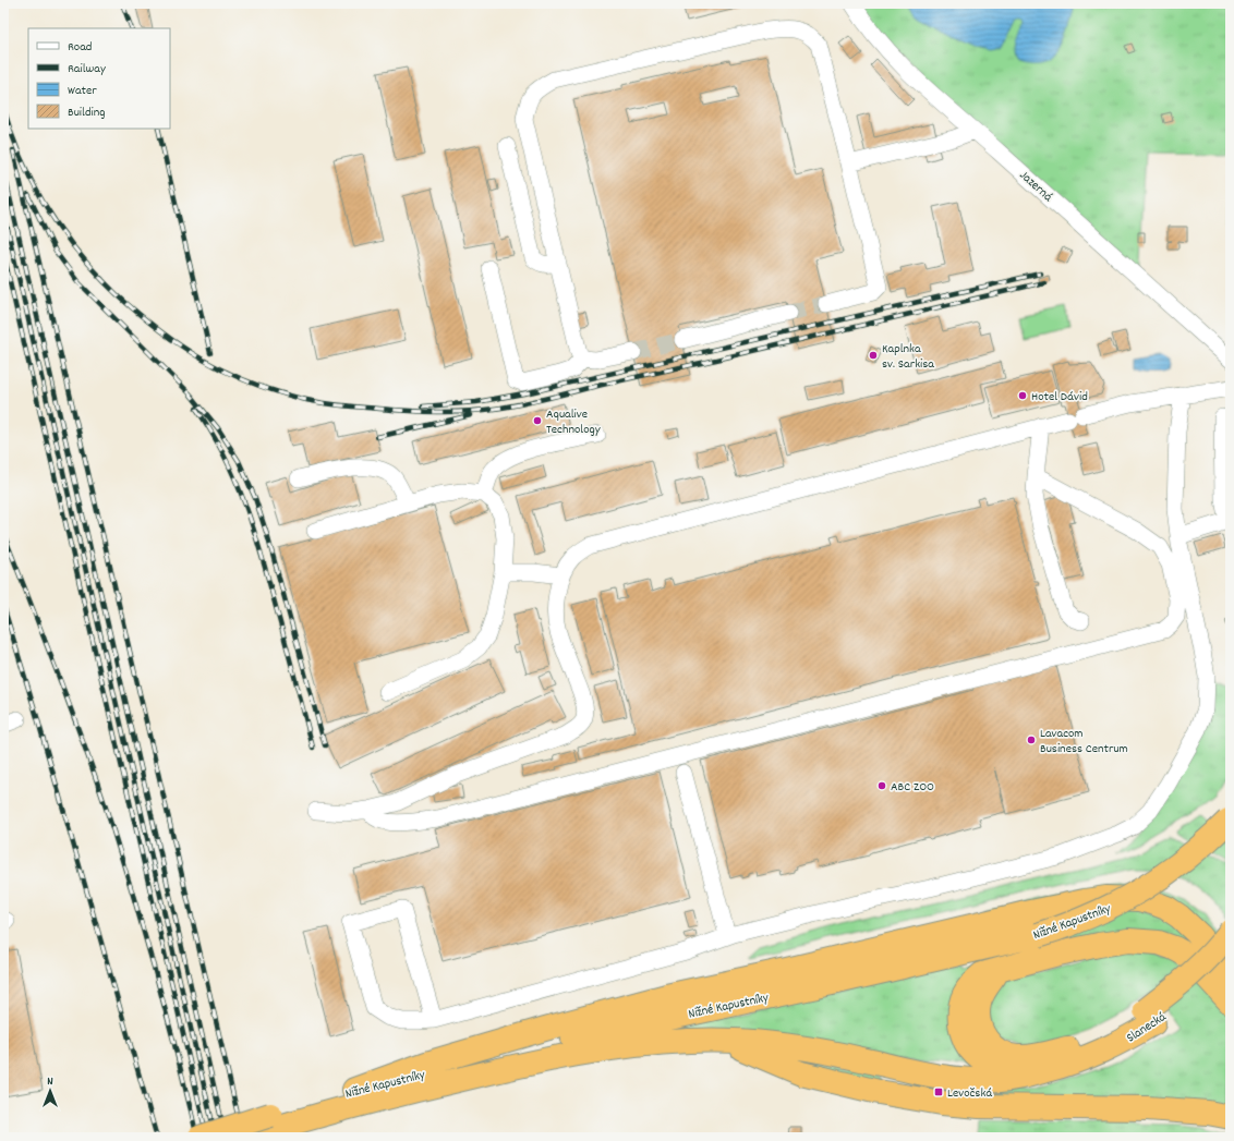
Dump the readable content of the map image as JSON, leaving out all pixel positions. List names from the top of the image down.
{
  "streets": {
    "highway": ["Nižné Kapustníky", "Slanecká"],
    "lane": ["Jazerná"]
  },
  "crossings": [
    ["Nižné Kapustníky", "Slanecká"]
  ],
  "places": {
    "other": [
      "Kaplnka sv. Sarkisa",
      "Hotel Dávid",
      "Aqualive Technology",
      "Lavacom Business Centrum",
      "ABC ZOO"
    ],
    "transit": ["Levočská"]
  },
  "legend": [
    "Road",
    "Railway",
    "Water",
    "Building"
  ],
  "north": "top"
}
